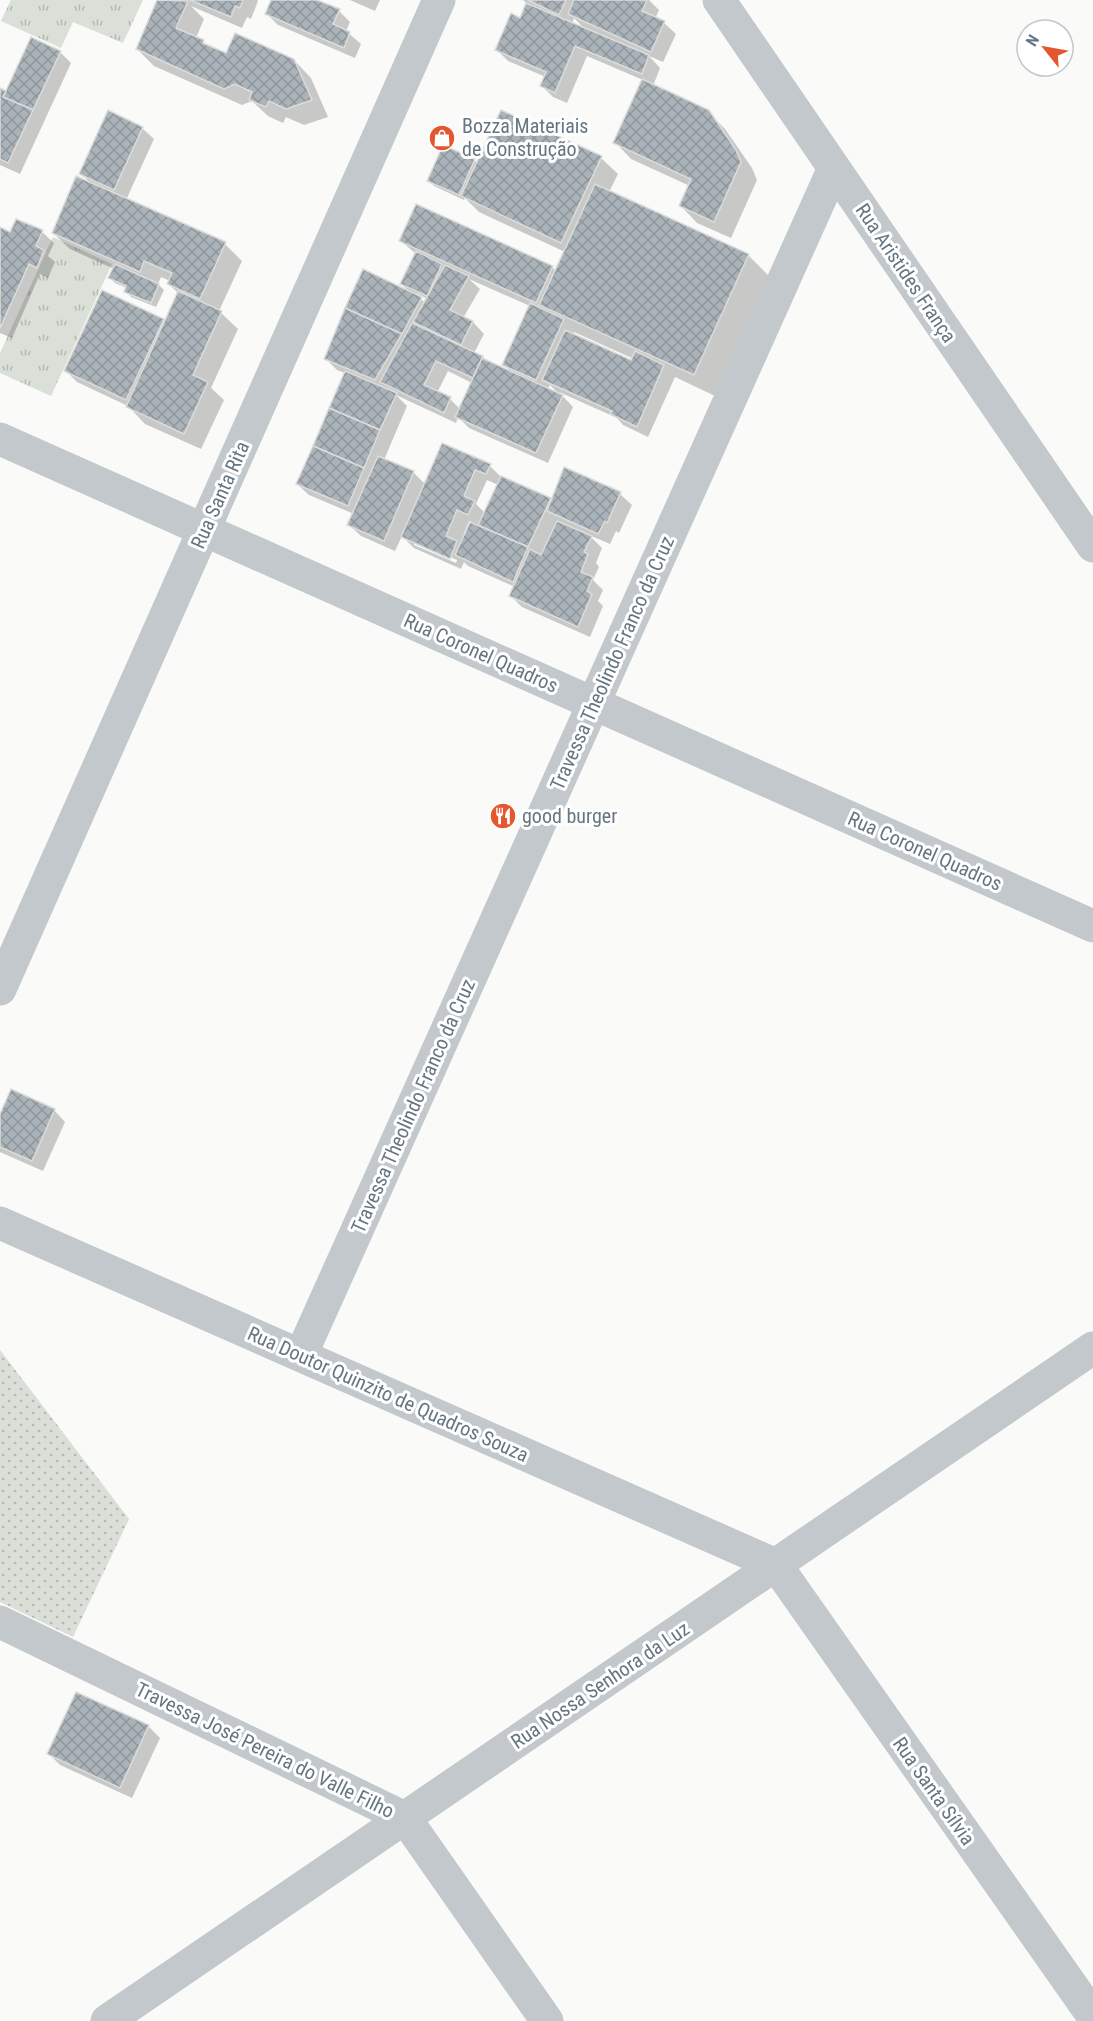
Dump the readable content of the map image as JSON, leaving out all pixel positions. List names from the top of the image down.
{
  "streets": {
    "street": [
      "Rua Aristides França",
      "Rua Santa Rita",
      "Rua Coronel Quadros",
      "Travessa Theolindo Franco da Cruz",
      "Rua Doutor Quinzito de Quadros Souza",
      "Rua Nossa Senhora da Luz",
      "Travessa José Pereira do Valle Filho",
      "Rua Santa Sílvia"
    ]
  },
  "crossings": [
    ["Rua Aristides França", "Travessa Theolindo Franco da Cruz"],
    ["Rua Santa Rita", "Rua Coronel Quadros"],
    ["Rua Coronel Quadros", "Travessa Theolindo Franco da Cruz"],
    ["Travessa Theolindo Franco da Cruz", "Rua Doutor Quinzito de Quadros Souza"],
    ["Rua Doutor Quinzito de Quadros Souza", "Rua Nossa Senhora da Luz"],
    ["Rua Doutor Quinzito de Quadros Souza", "Rua Santa Sílvia"],
    ["Rua Nossa Senhora da Luz", "Travessa José Pereira do Valle Filho"],
    ["Rua Nossa Senhora da Luz", "Rua Santa Sílvia"]
  ],
  "places": {
    "shop": ["Bozza Materiais de Construção"],
    "restaurant": ["good burger"]
  },
  "north": "top left"
}
